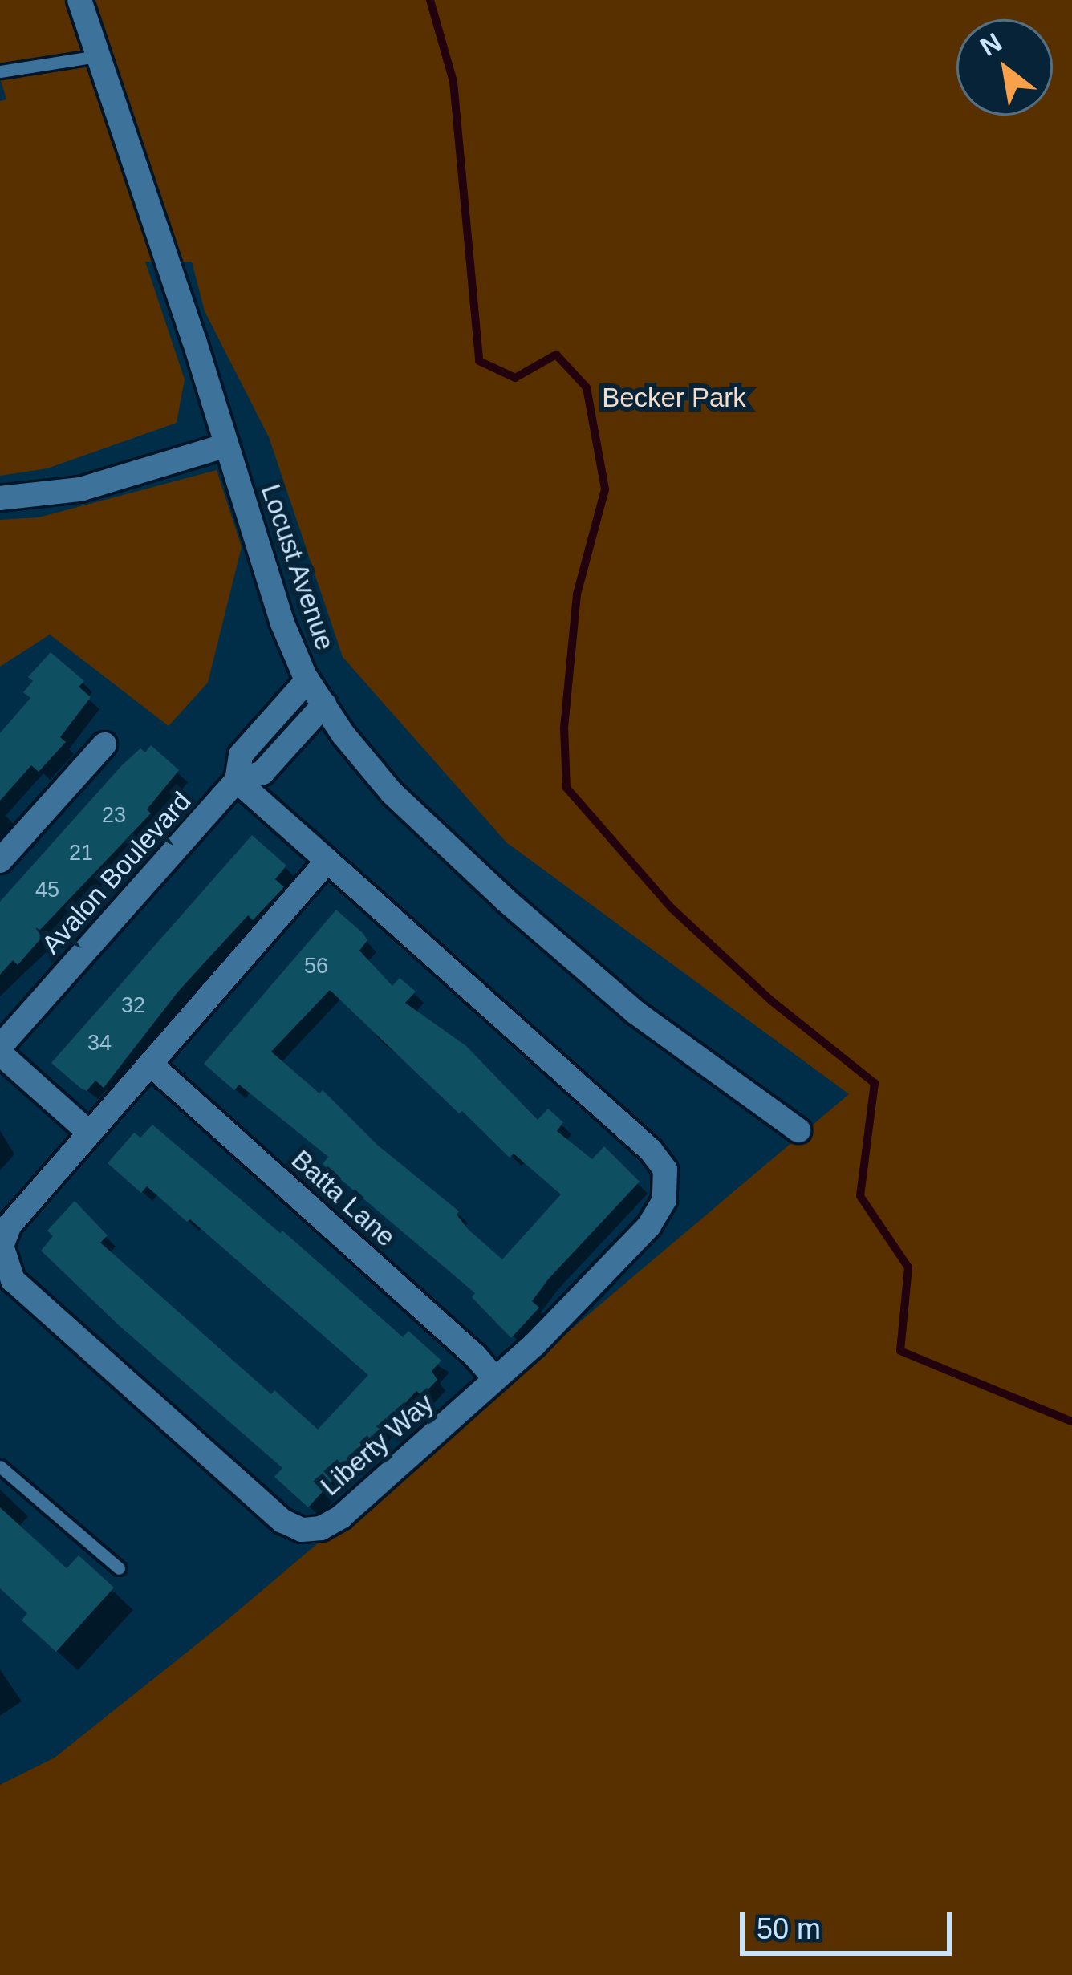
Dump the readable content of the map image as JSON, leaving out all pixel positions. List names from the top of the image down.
{
  "streets": {
    "street": [
      "Locust Avenue",
      "Avalon Boulevard",
      "Batta Lane",
      "Liberty Way"
    ]
  },
  "crossings": [
    ["Locust Avenue", "Avalon Boulevard"],
    ["Avalon Boulevard", "Liberty Way"],
    ["Batta Lane", "Liberty Way"]
  ],
  "parks": ["Becker Park"],
  "house_numbers": [
    "23",
    "21",
    "45",
    "56",
    "32",
    "34"
  ],
  "scale_bar": "50 m",
  "north": "top left"
}
